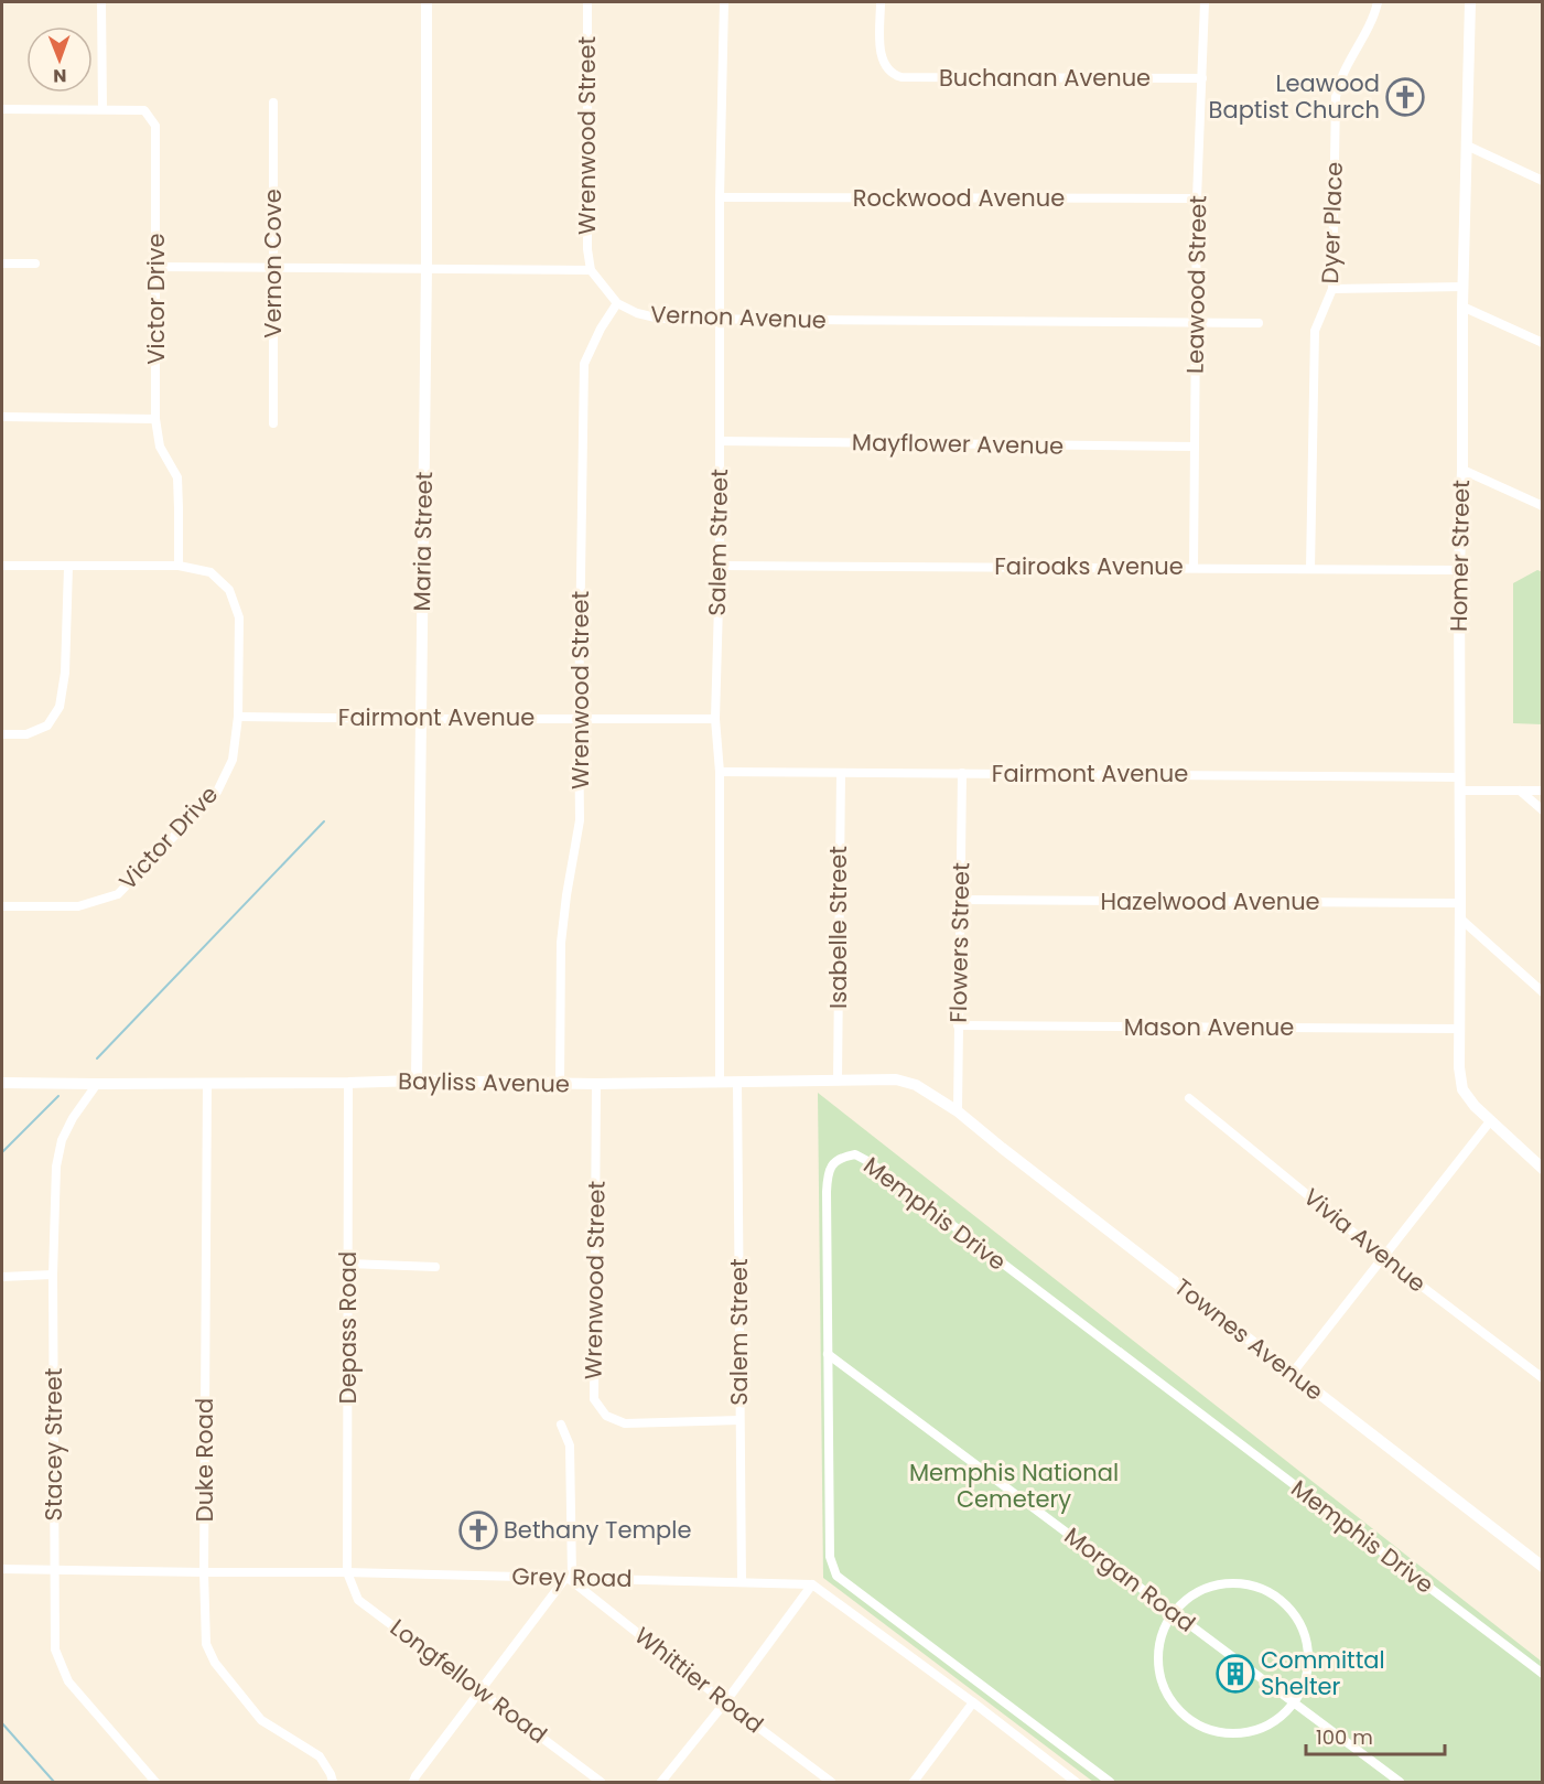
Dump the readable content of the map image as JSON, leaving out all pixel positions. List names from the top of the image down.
{
  "streets": {
    "street": [
      "Buchanan Avenue",
      "Wrenwood Street",
      "Rockwood Avenue",
      "Dyer Place",
      "Vernon Cove",
      "Leawood Street",
      "Victor Drive",
      "Vernon Avenue",
      "Mayflower Avenue",
      "Maria Street",
      "Salem Street",
      "Homer Street",
      "Fairoaks Avenue",
      "Fairmont Avenue",
      "Hazelwood Avenue",
      "Isabelle Street",
      "Flowers Street",
      "Mason Avenue",
      "Bayliss Avenue",
      "Memphis Drive",
      "Vivia Avenue",
      "Depass Road",
      "Townes Avenue",
      "Stacey Street",
      "Duke Road",
      "Grey Road",
      "Morgan Road",
      "Whittier Road",
      "Longfellow Road"
    ]
  },
  "crossings": [
    ["Buchanan Avenue", "Leawood Street"],
    ["Wrenwood Street", "Vernon Avenue"],
    ["Wrenwood Street", "Salem Street"],
    ["Wrenwood Street", "Fairmont Avenue"],
    ["Wrenwood Street", "Bayliss Avenue"],
    ["Rockwood Avenue", "Leawood Street"],
    ["Rockwood Avenue", "Salem Street"],
    ["Dyer Place", "Fairoaks Avenue"],
    ["Leawood Street", "Vernon Avenue"],
    ["Leawood Street", "Mayflower Avenue"],
    ["Leawood Street", "Fairoaks Avenue"],
    ["Victor Drive", "Fairmont Avenue"],
    ["Vernon Avenue", "Salem Street"],
    ["Mayflower Avenue", "Salem Street"],
    ["Maria Street", "Fairmont Avenue"],
    ["Maria Street", "Bayliss Avenue"],
    ["Salem Street", "Fairoaks Avenue"],
    ["Salem Street", "Fairmont Avenue"],
    ["Salem Street", "Bayliss Avenue"],
    ["Salem Street", "Grey Road"],
    ["Homer Street", "Fairoaks Avenue"],
    ["Homer Street", "Fairmont Avenue"],
    ["Homer Street", "Hazelwood Avenue"],
    ["Homer Street", "Mason Avenue"],
    ["Fairmont Avenue", "Isabelle Street"],
    ["Fairmont Avenue", "Flowers Street"],
    ["Hazelwood Avenue", "Flowers Street"],
    ["Isabelle Street", "Bayliss Avenue"],
    ["Flowers Street", "Mason Avenue"],
    ["Flowers Street", "Bayliss Avenue"],
    ["Flowers Street", "Townes Avenue"],
    ["Bayliss Avenue", "Depass Road"],
    ["Bayliss Avenue", "Townes Avenue"],
    ["Bayliss Avenue", "Stacey Street"],
    ["Bayliss Avenue", "Duke Road"],
    ["Memphis Drive", "Morgan Road"],
    ["Depass Road", "Grey Road"],
    ["Depass Road", "Longfellow Road"],
    ["Stacey Street", "Grey Road"],
    ["Duke Road", "Grey Road"],
    ["Grey Road", "Whittier Road"],
    ["Grey Road", "Longfellow Road"]
  ],
  "parks": ["Memphis National Cemetery"],
  "places": {
    "church": ["Leawood Baptist Church", "Bethany Temple"],
    "building": ["Committal Shelter"]
  },
  "scale_bar": "100 m",
  "north": "bottom"
}
